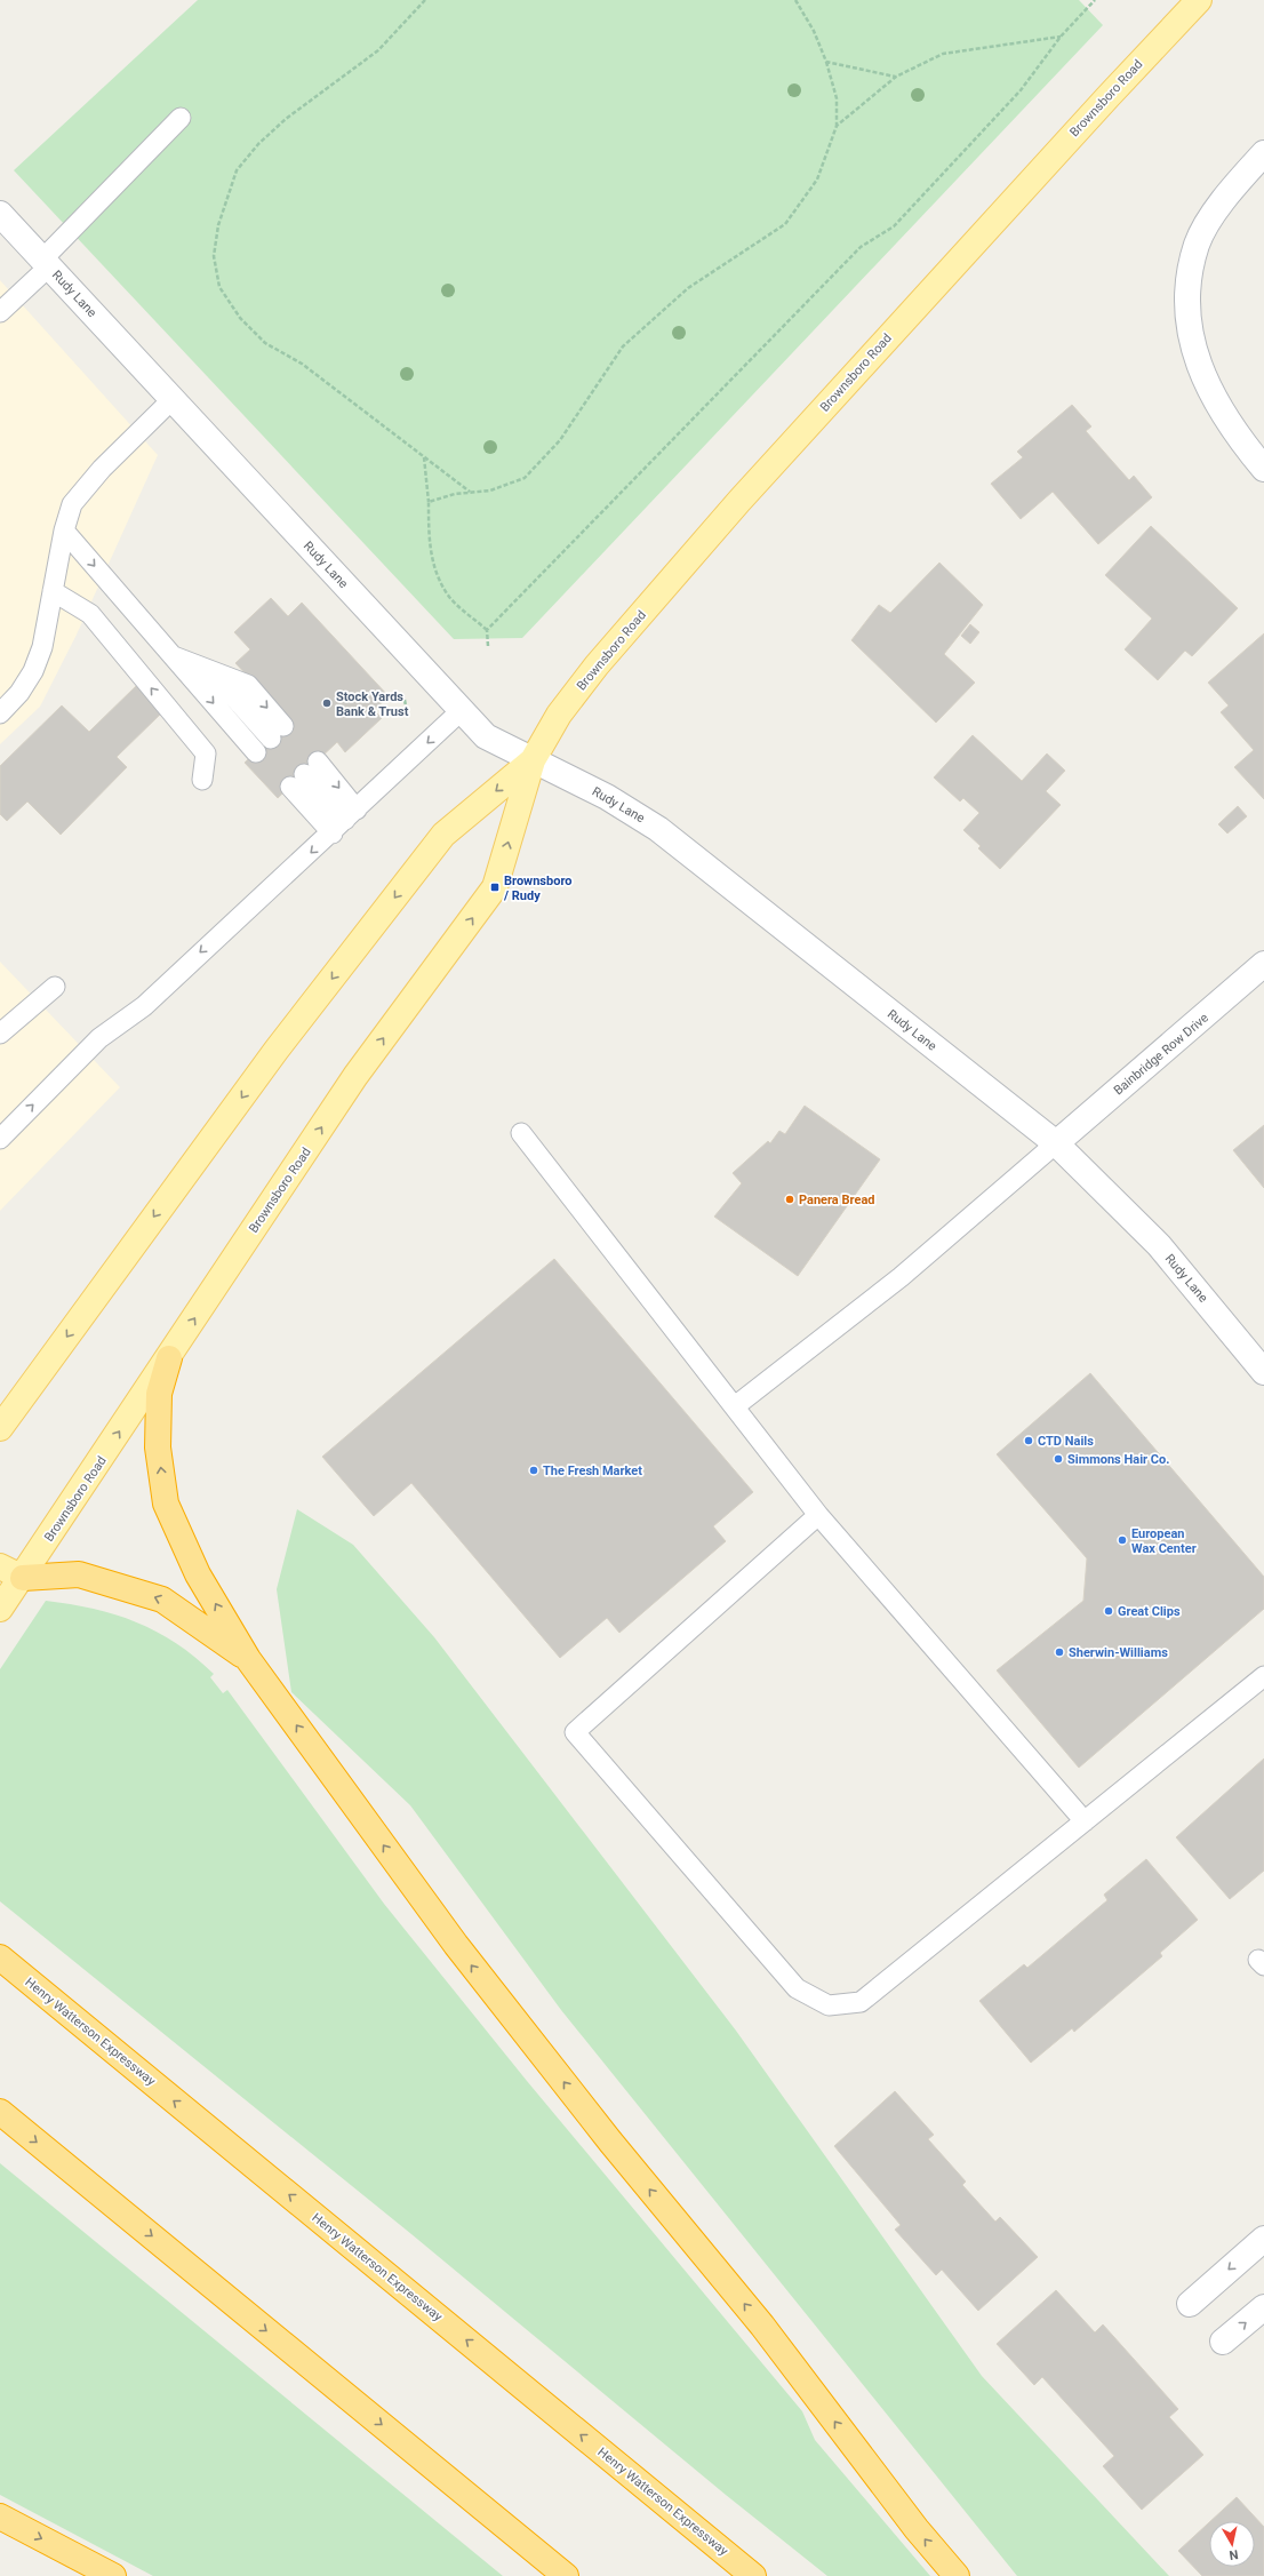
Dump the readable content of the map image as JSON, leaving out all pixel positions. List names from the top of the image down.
{
  "streets": {
    "highway": ["Henry Watterson Expressway"],
    "main road": ["Brownsboro Road"],
    "street": ["Rudy Lane", "Bainbridge Row Drive"]
  },
  "crossings": [
    ["Brownsboro Road", "Rudy Lane"],
    ["Rudy Lane", "Bainbridge Row Drive"]
  ],
  "places": {
    "other": [
      "Stock Yards Bank & Trust",
      "Panera Bread",
      "CTD Nails",
      "Simmons Hair Co.",
      "The Fresh Market",
      "European Wax Center",
      "Great Clips",
      "Sherwin-Williams"
    ],
    "transit": ["Brownsboro / Rudy"]
  },
  "north": "bottom"
}
